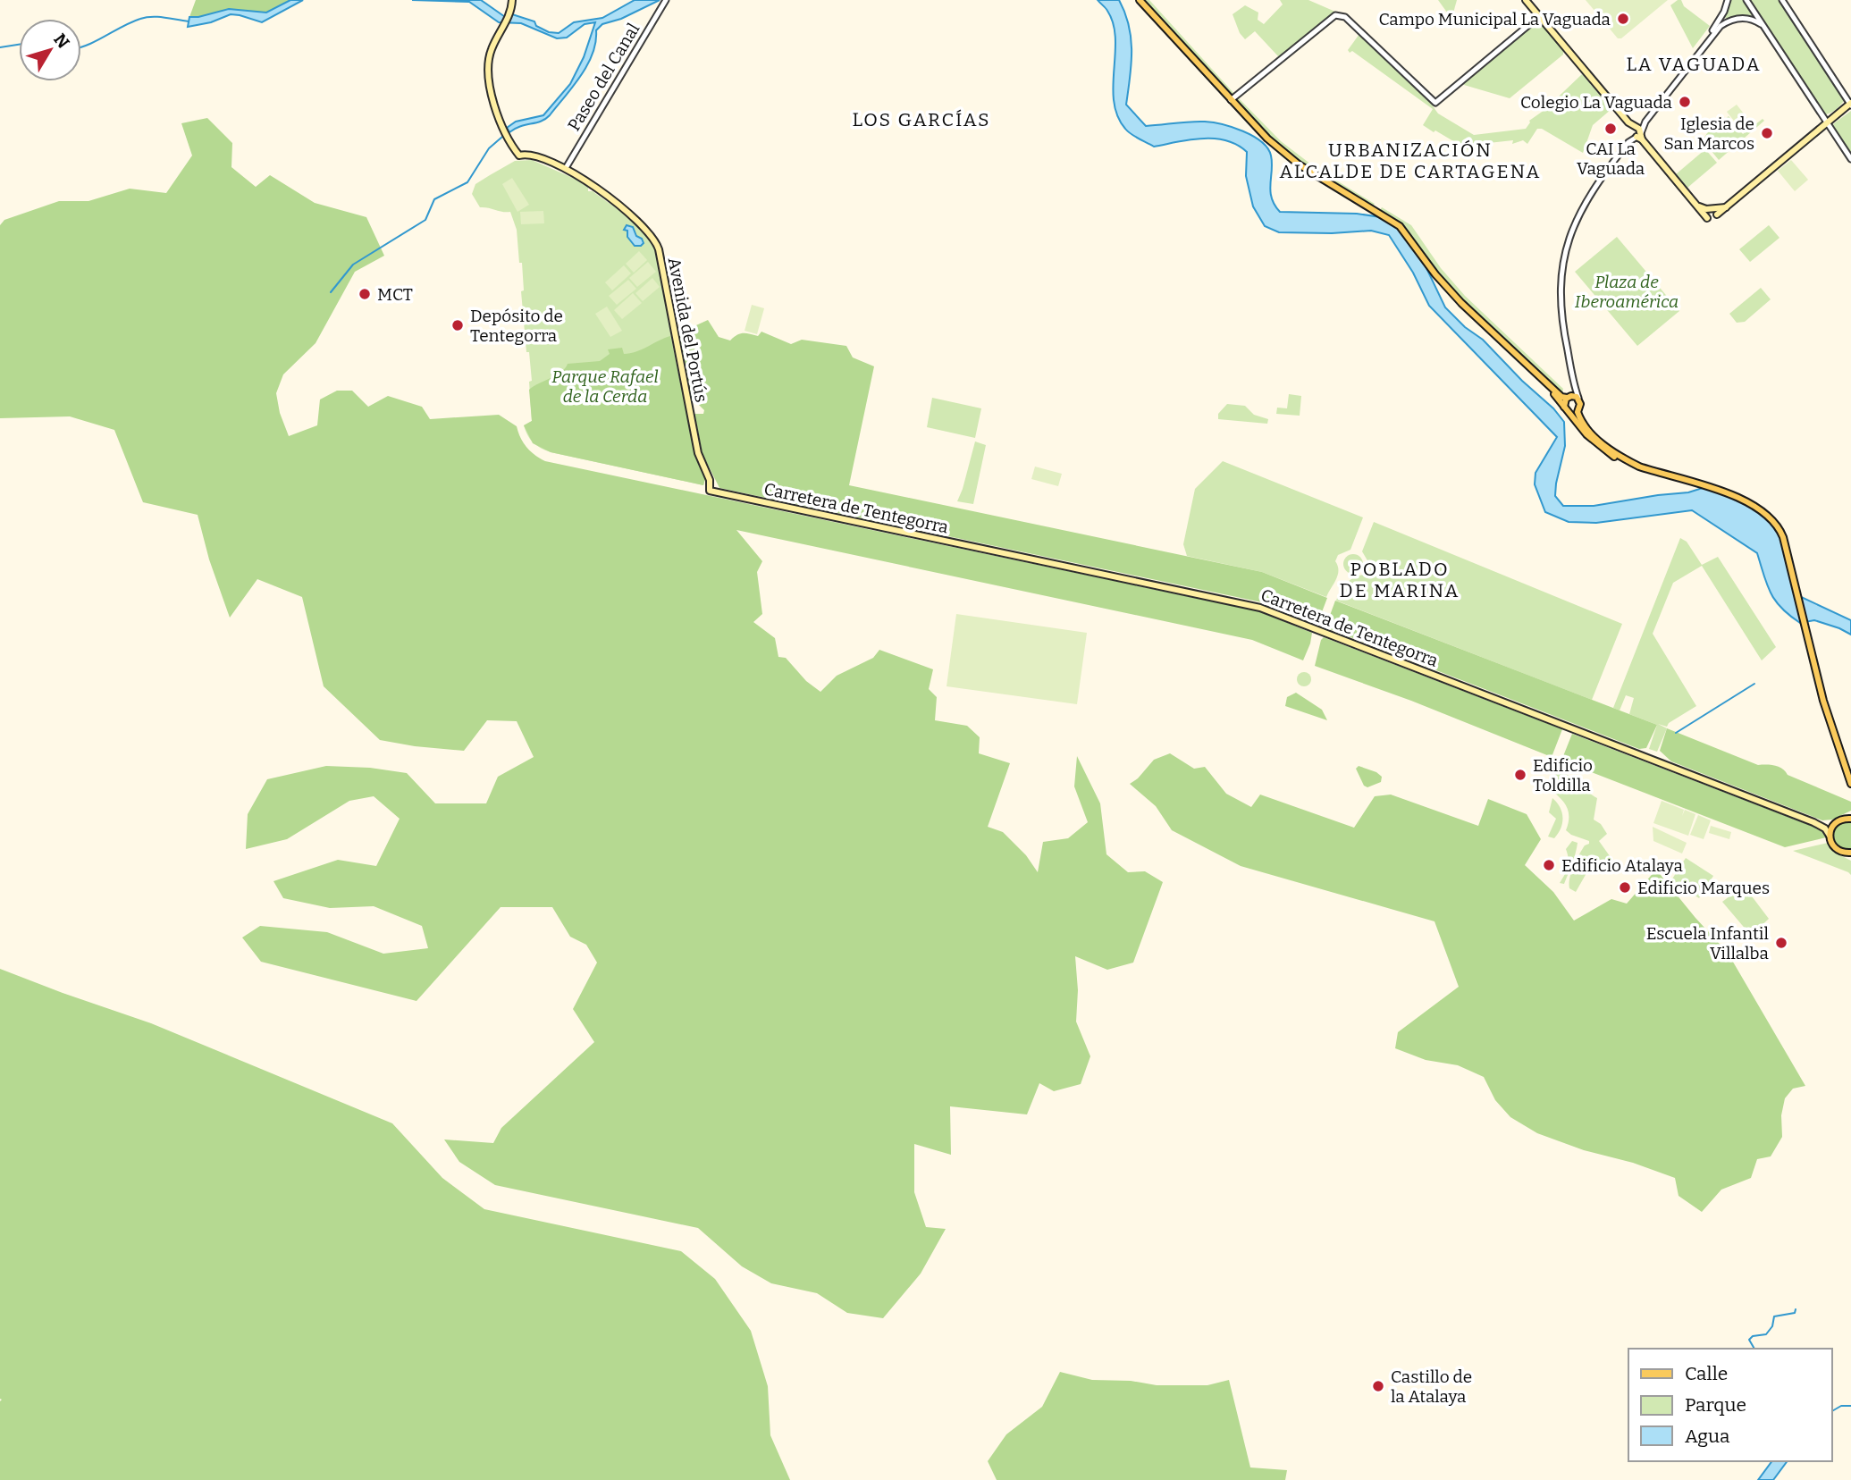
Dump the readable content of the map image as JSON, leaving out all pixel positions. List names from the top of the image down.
{
  "streets": {
    "main road": ["Avenida del Portús", "Carretera de Tentegorra"],
    "street": ["Paseo del Canal"]
  },
  "crossings": [
    ["Paseo del Canal", "Avenida del Portús"],
    ["Avenida del Portús", "Carretera de Tentegorra"]
  ],
  "districts": [
    "LA VAGUADA",
    "LOS GARCÍAS",
    "URBANIZACIÓN ALCALDE DE CARTAGENA",
    "POBLADO DE MARINA"
  ],
  "parks": ["Plaza de Iberoamérica", "Parque Rafael de la Cerda"],
  "places": [
    "Campo Municipal La Vaguada",
    "Colegio La Vaguada",
    "CAI La Vaguada",
    "Iglesia de San Marcos",
    "MCT",
    "Depósito de Tentegorra",
    "Edificio Toldilla",
    "Edificio Atalaya",
    "Edificio Marques",
    "Escuela Infantil Villalba",
    "Castillo de la Atalaya"
  ],
  "legend": ["Calle", "Parque", "Agua"],
  "north": "top right"
}
